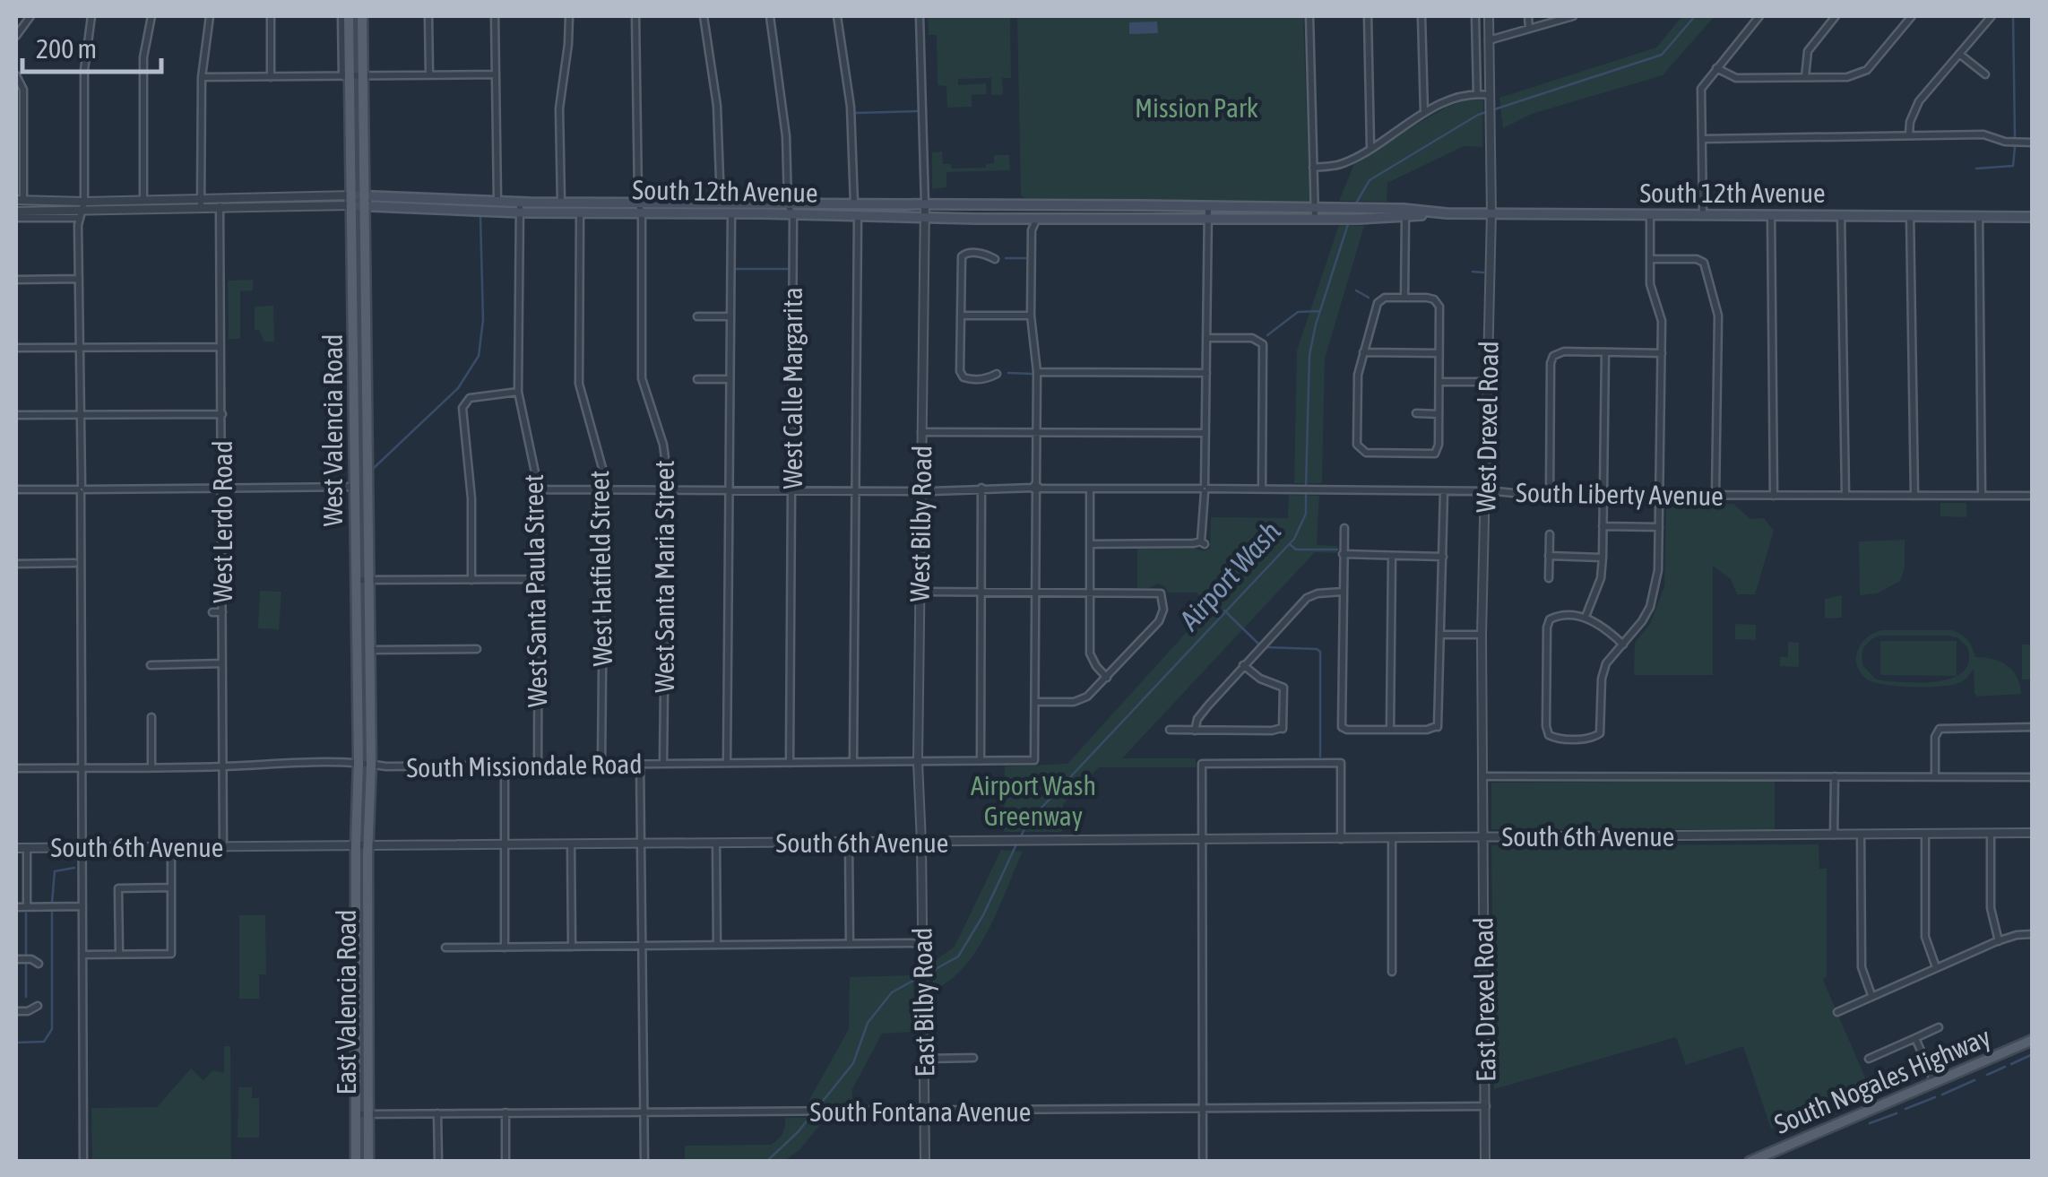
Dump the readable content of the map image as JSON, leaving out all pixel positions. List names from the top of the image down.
{
  "streets": {
    "main road": [
      "South 12th Avenue",
      "West Valencia Road",
      "East Valencia Road",
      "South Nogales Highway"
    ],
    "street": [
      "West Calle Margarita",
      "West Drexel Road",
      "South Liberty Avenue",
      "West Lerdo Road",
      "West Bilby Road",
      "West Hatfield Street",
      "West Santa Maria Street",
      "West Santa Paula Street",
      "South Missiondale Road",
      "South 6th Avenue",
      "East Drexel Road",
      "East Bilby Road",
      "South Fontana Avenue"
    ]
  },
  "crossings": [
    ["South 12th Avenue", "West Calle Margarita"],
    ["South 12th Avenue", "West Drexel Road"],
    ["South 12th Avenue", "West Valencia Road"],
    ["South 12th Avenue", "West Lerdo Road"],
    ["South 12th Avenue", "West Bilby Road"],
    ["South 12th Avenue", "West Hatfield Street"],
    ["South 12th Avenue", "West Santa Maria Street"],
    ["South 12th Avenue", "West Santa Paula Street"],
    ["West Calle Margarita", "South Liberty Avenue"],
    ["West Calle Margarita", "South Missiondale Road"],
    ["West Drexel Road", "South Liberty Avenue"],
    ["West Drexel Road", "South 6th Avenue"],
    ["West Drexel Road", "East Drexel Road"],
    ["West Valencia Road", "South Missiondale Road"],
    ["West Valencia Road", "South 6th Avenue"],
    ["West Valencia Road", "East Valencia Road"],
    ["South Liberty Avenue", "West Bilby Road"],
    ["South Liberty Avenue", "West Hatfield Street"],
    ["South Liberty Avenue", "West Santa Maria Street"],
    ["South Liberty Avenue", "West Santa Paula Street"],
    ["West Lerdo Road", "South Missiondale Road"],
    ["West Lerdo Road", "South 6th Avenue"],
    ["West Bilby Road", "South Missiondale Road"],
    ["West Bilby Road", "South 6th Avenue"],
    ["West Bilby Road", "East Bilby Road"],
    ["West Hatfield Street", "South Missiondale Road"],
    ["West Santa Maria Street", "South Missiondale Road"],
    ["West Santa Paula Street", "South Missiondale Road"],
    ["South 6th Avenue", "East Drexel Road"],
    ["South 6th Avenue", "East Valencia Road"],
    ["South 6th Avenue", "East Bilby Road"],
    ["East Drexel Road", "South Fontana Avenue"],
    ["East Valencia Road", "South Fontana Avenue"],
    ["East Bilby Road", "South Fontana Avenue"]
  ],
  "water": ["Airport Wash"],
  "parks": ["Mission Park", "Airport Wash Greenway"],
  "scale_bar": "200 m"
}
